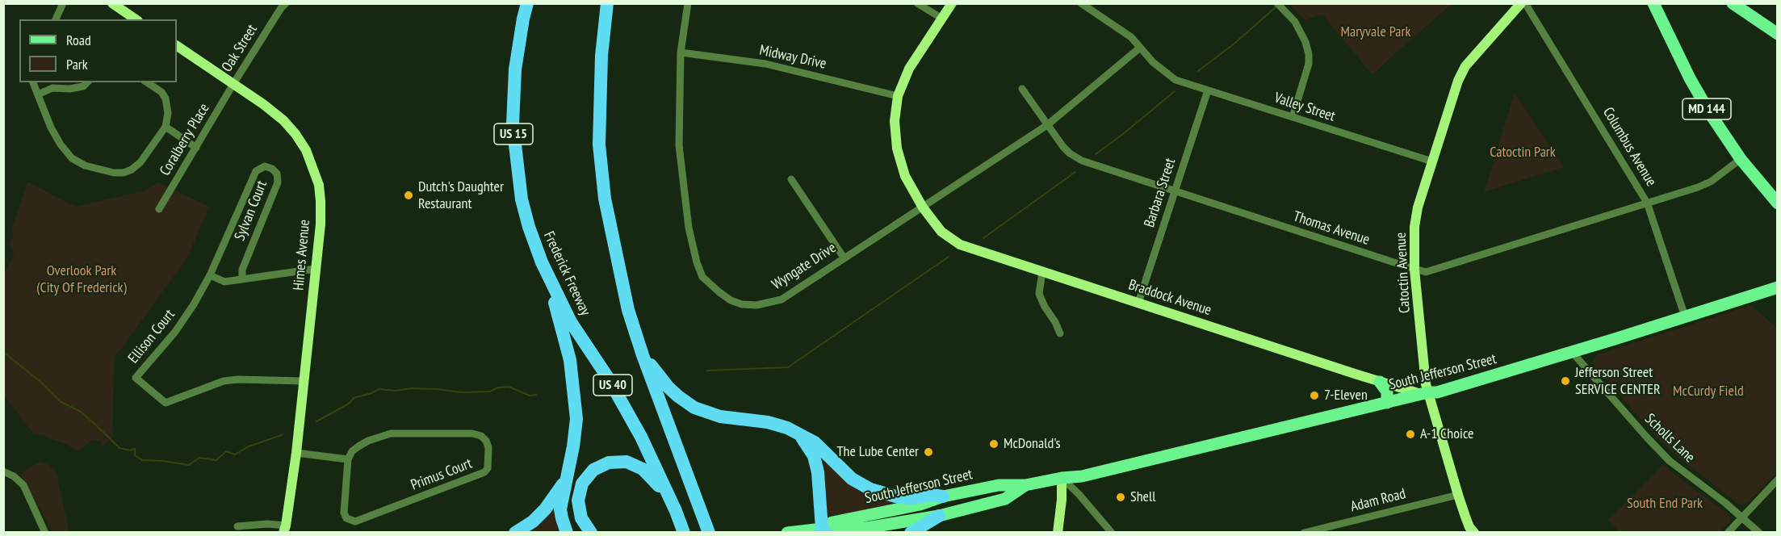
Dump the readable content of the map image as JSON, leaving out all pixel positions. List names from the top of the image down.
{
  "streets": {
    "highway": ["US 15", "Frederick Freeway", "US 40"],
    "main road": ["MD 144", "South Jefferson Street"],
    "street": [
      "Oak Street",
      "Midway Drive",
      "Valley Street",
      "Coralberry Place",
      "Columbus Avenue",
      "Barbara Street",
      "Sylvan Court",
      "Thomas Avenue",
      "Himes Avenue",
      "Wyngate Drive",
      "Catoctin Avenue",
      "Braddock Avenue",
      "Ellison Court",
      "Scholls Lane",
      "Primus Court",
      "Adam Road"
    ]
  },
  "crossings": [
    ["Oak Street", "Coralberry Place"],
    ["Oak Street", "Himes Avenue"],
    ["Midway Drive", "Wyngate Drive"],
    ["Midway Drive", "Braddock Avenue"],
    ["Valley Street", "Barbara Street"],
    ["Valley Street", "Wyngate Drive"],
    ["Valley Street", "Catoctin Avenue"],
    ["MD 144", "Thomas Avenue"],
    ["US 15", "Frederick Freeway"],
    ["Coralberry Place", "Himes Avenue"],
    ["Columbus Avenue", "Thomas Avenue"],
    ["Columbus Avenue", "South Jefferson Street"],
    ["Barbara Street", "Thomas Avenue"],
    ["Barbara Street", "Braddock Avenue"],
    ["Sylvan Court", "Ellison Court"],
    ["Thomas Avenue", "Wyngate Drive"],
    ["Thomas Avenue", "Catoctin Avenue"],
    ["Himes Avenue", "Ellison Court"],
    ["Wyngate Drive", "Braddock Avenue"],
    ["Catoctin Avenue", "Braddock Avenue"],
    ["Catoctin Avenue", "South Jefferson Street"],
    ["Catoctin Avenue", "Adam Road"],
    ["Braddock Avenue", "South Jefferson Street"],
    ["South Jefferson Street", "Scholls Lane"]
  ],
  "parks": [
    "Maryvale Park",
    "Catoctin Park",
    "Overlook Park (City Of Frederick)",
    "McCurdy Field",
    "South End Park"
  ],
  "places": [
    "Dutch's Daughter Restaurant",
    "Jefferson Street SERVICE CENTER",
    "7-Eleven",
    "A-1 Choice",
    "McDonald's",
    "The Lube Center",
    "Shell"
  ],
  "legend": ["Road", "Park"]
}
